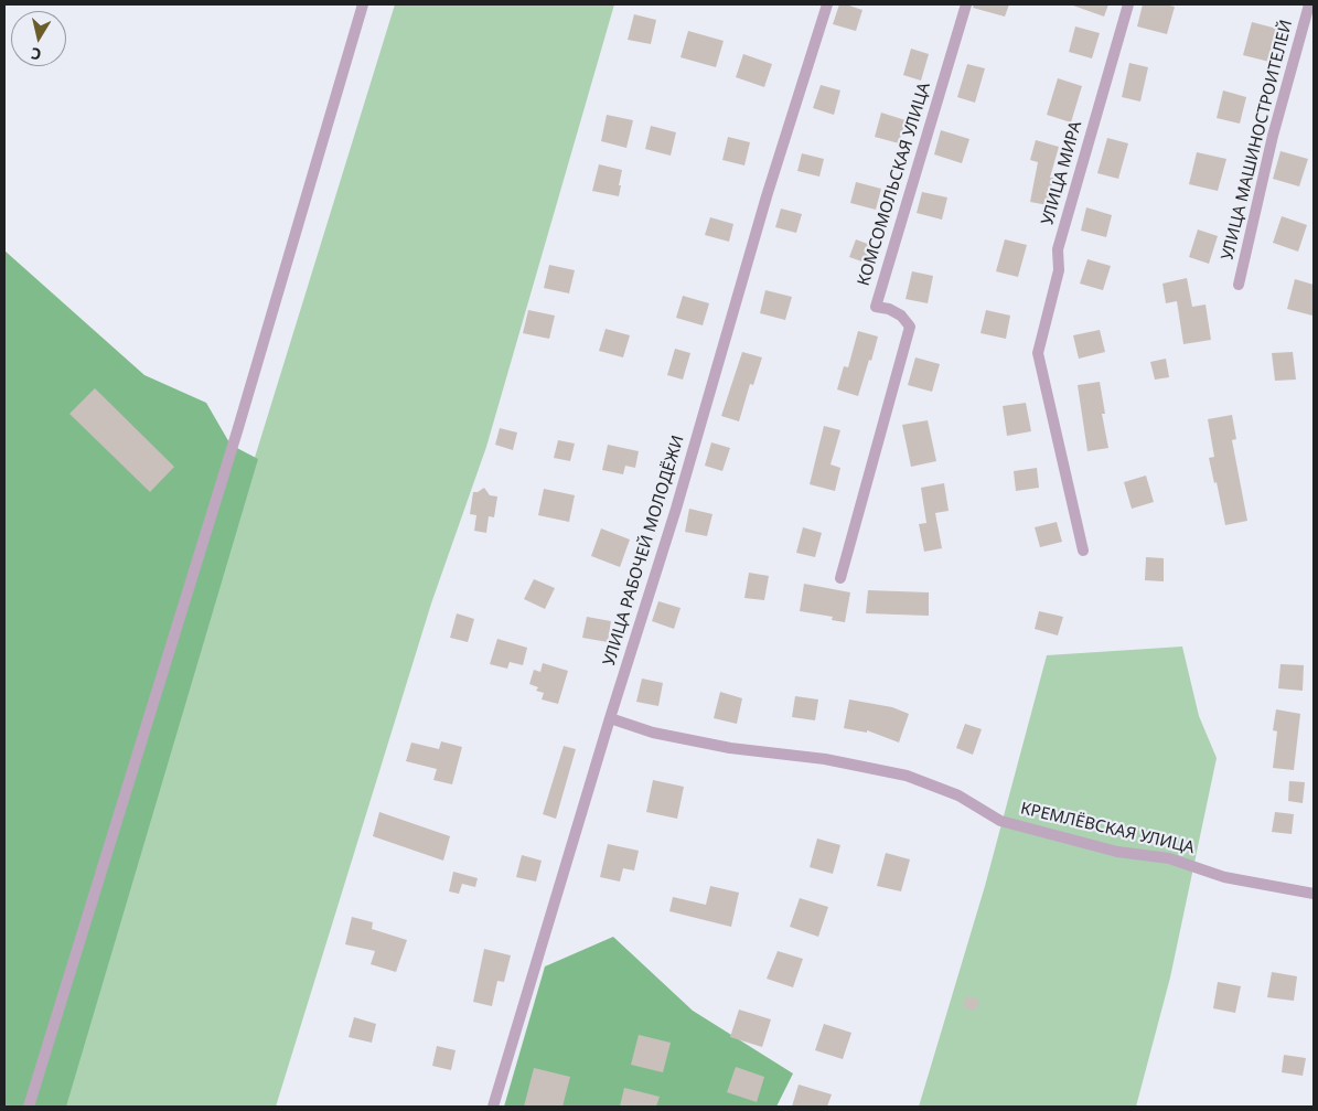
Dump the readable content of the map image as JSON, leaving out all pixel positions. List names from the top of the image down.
{
  "streets": {
    "street": [
      "УЛИЦА МАШИНОСТРОИТЕЛЕЙ",
      "УЛИЦА МИРА",
      "КОМСОМОЛЬСКАЯ УЛИЦА",
      "УЛИЦА РАБОЧЕЙ МОЛОДЁЖИ",
      "КРЕМЛЁВСКАЯ УЛИЦА"
    ]
  },
  "crossings": [
    ["УЛИЦА РАБОЧЕЙ МОЛОДЁЖИ", "КРЕМЛЁВСКАЯ УЛИЦА"]
  ],
  "north": "bottom"
}
